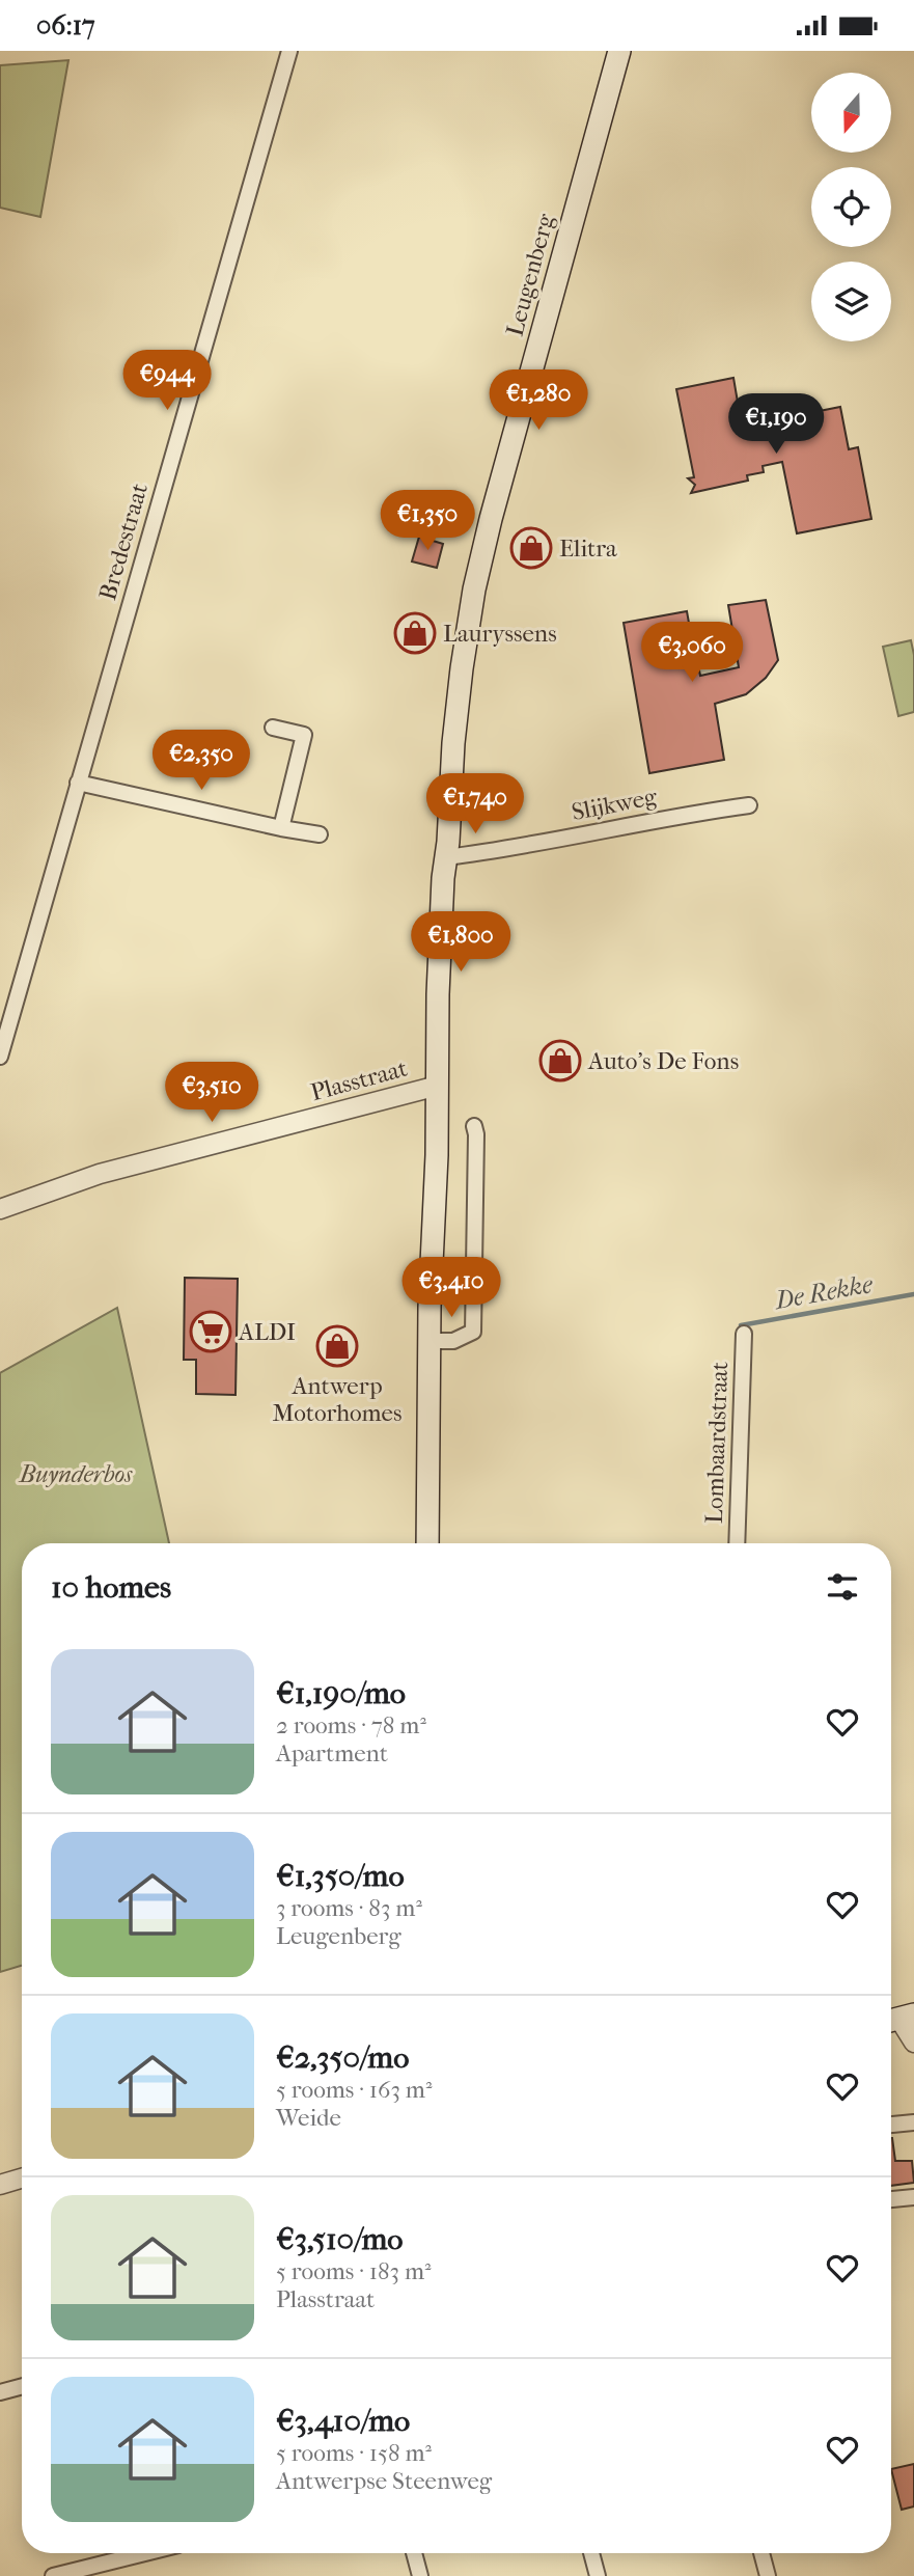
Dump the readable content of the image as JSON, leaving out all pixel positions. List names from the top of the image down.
{
  "streets": {
    "main road": ["Leugenberg"],
    "street": [
      "Bredestraat",
      "Slijkweg",
      "Plasstraat",
      "Lombaardstraat"
    ]
  },
  "crossings": [
    ["Leugenberg", "Slijkweg"],
    ["Leugenberg", "Plasstraat"]
  ],
  "water": ["De Rekke"],
  "parks": ["Buynderbos"],
  "places": {
    "shop": [
      "Elitra",
      "Lauryssens",
      "Auto's De Fons",
      "Antwerp Motorhomes"
    ],
    "supermarket": ["ALDI"]
  },
  "north": "bottom",
  "page": {
    "status": "06:17",
    "price": [
      "€944",
      "€1,280",
      "€1,190",
      "€1,350",
      "€3,060",
      "€2,350",
      "€1,740",
      "€1,800",
      "€3,510",
      "€3,410"
    ],
    "heading": "10 homes",
    "list": [
      {
        "name": "€1,190/mo",
        "note": "2 rooms · 78 m² · Apartment"
      },
      {
        "name": "€1,350/mo",
        "note": "3 rooms · 83 m² · Leugenberg"
      },
      {
        "name": "€2,350/mo",
        "note": "5 rooms · 163 m² · Weide"
      },
      {
        "name": "€3,510/mo",
        "note": "5 rooms · 183 m² · Plasstraat"
      },
      {
        "name": "€3,410/mo",
        "note": "5 rooms · 158 m² · Antwerpse Steenweg"
      }
    ]
  }
}
